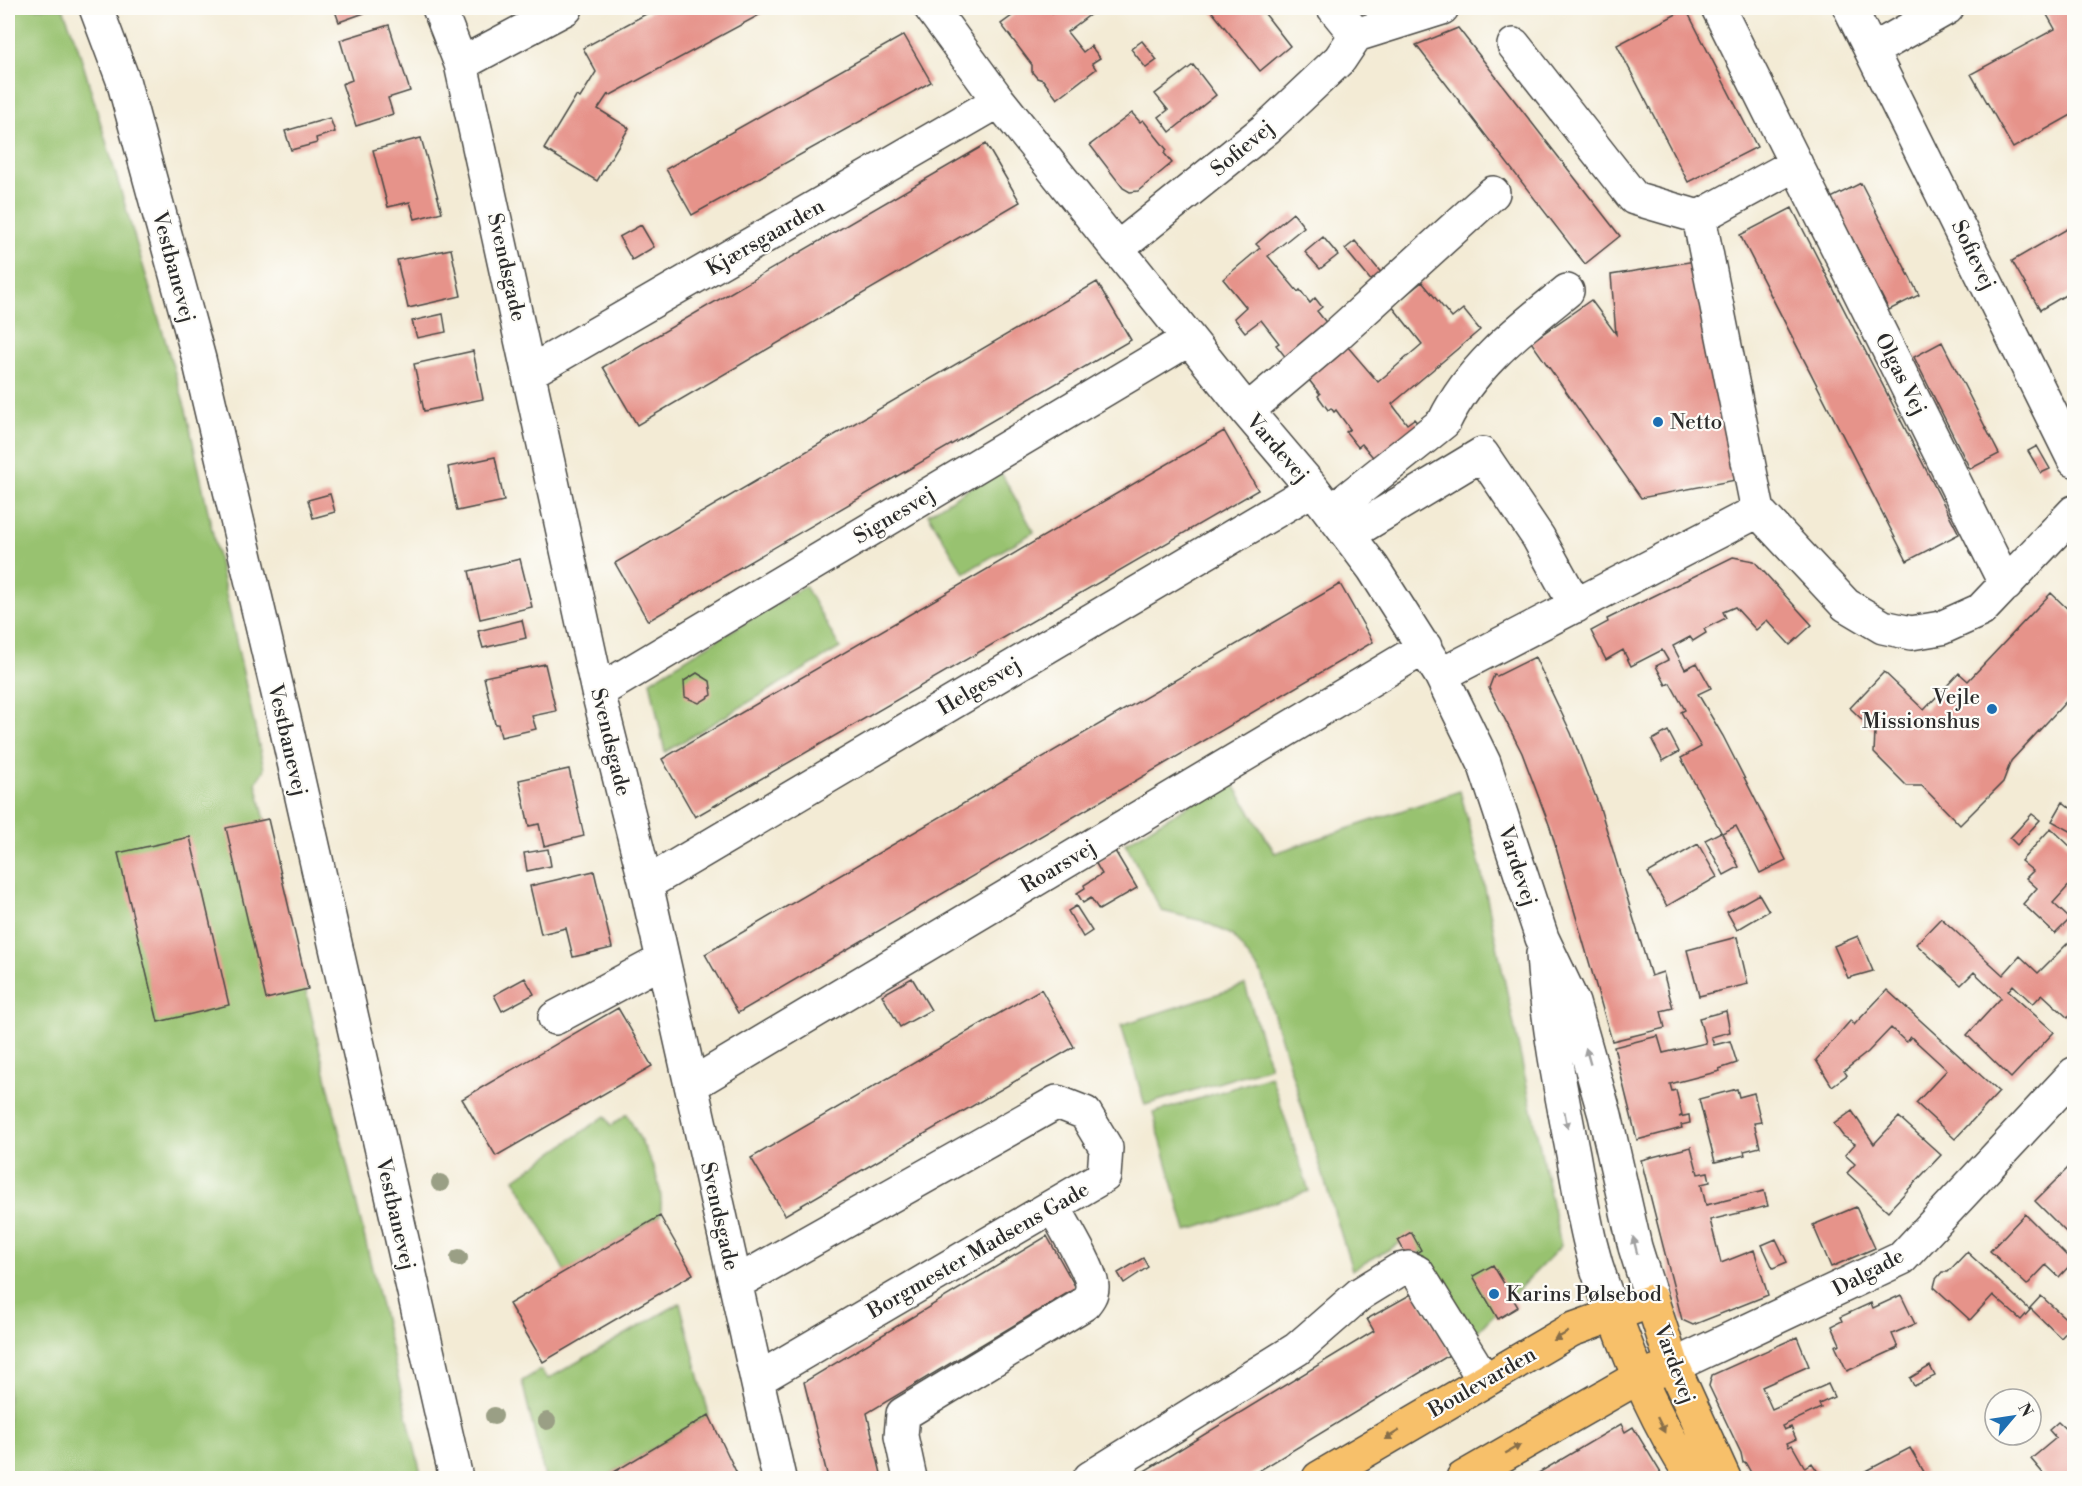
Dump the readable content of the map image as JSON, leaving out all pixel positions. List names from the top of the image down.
{
  "streets": {
    "main road": ["Vardevej", "Boulevarden"],
    "street": [
      "Sofievej",
      "Kjærsgaarden",
      "Vestbanevej",
      "Svendsgade",
      "Olgas Vej",
      "Signesvej",
      "Helgesvej",
      "Roarsvej",
      "Borgmester Madsens Gade",
      "Dalgade"
    ]
  },
  "crossings": [
    ["Sofievej", "Vardevej"],
    ["Kjærsgaarden", "Svendsgade"],
    ["Kjærsgaarden", "Vardevej"],
    ["Svendsgade", "Signesvej"],
    ["Svendsgade", "Helgesvej"],
    ["Svendsgade", "Roarsvej"],
    ["Svendsgade", "Borgmester Madsens Gade"],
    ["Vardevej", "Signesvej"],
    ["Vardevej", "Helgesvej"],
    ["Vardevej", "Roarsvej"],
    ["Vardevej", "Dalgade"],
    ["Vardevej", "Boulevarden"]
  ],
  "places": ["Netto", "Vejle Missionshus", "Karins Pølsebod"],
  "north": "top right"
}
